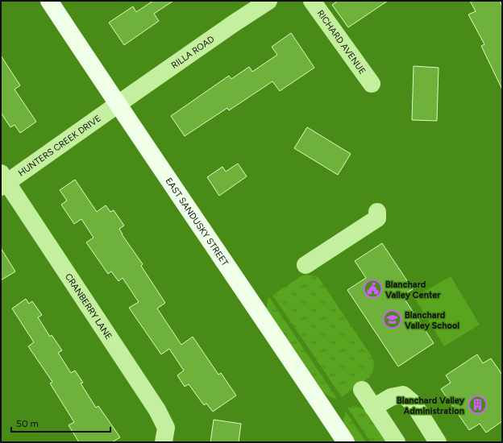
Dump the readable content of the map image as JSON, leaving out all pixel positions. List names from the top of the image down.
{
  "streets": {
    "main road": ["EAST SANDUSKY STREET"],
    "street": [
      "RICHARD AVENUE",
      "RILLA ROAD",
      "HUNTERS CREEK DRIVE",
      "CRANBERRY LANE"
    ]
  },
  "crossings": [
    ["RILLA ROAD", "HUNTERS CREEK DRIVE"],
    ["RILLA ROAD", "EAST SANDUSKY STREET"],
    ["HUNTERS CREEK DRIVE", "EAST SANDUSKY STREET"],
    ["HUNTERS CREEK DRIVE", "CRANBERRY LANE"]
  ],
  "places": {
    "public building": ["Blanchard Valley Center"],
    "school or university": ["Blanchard Valley School"],
    "building": ["Blanchard Valley Administration"]
  },
  "scale_bar": "50 m"
}
